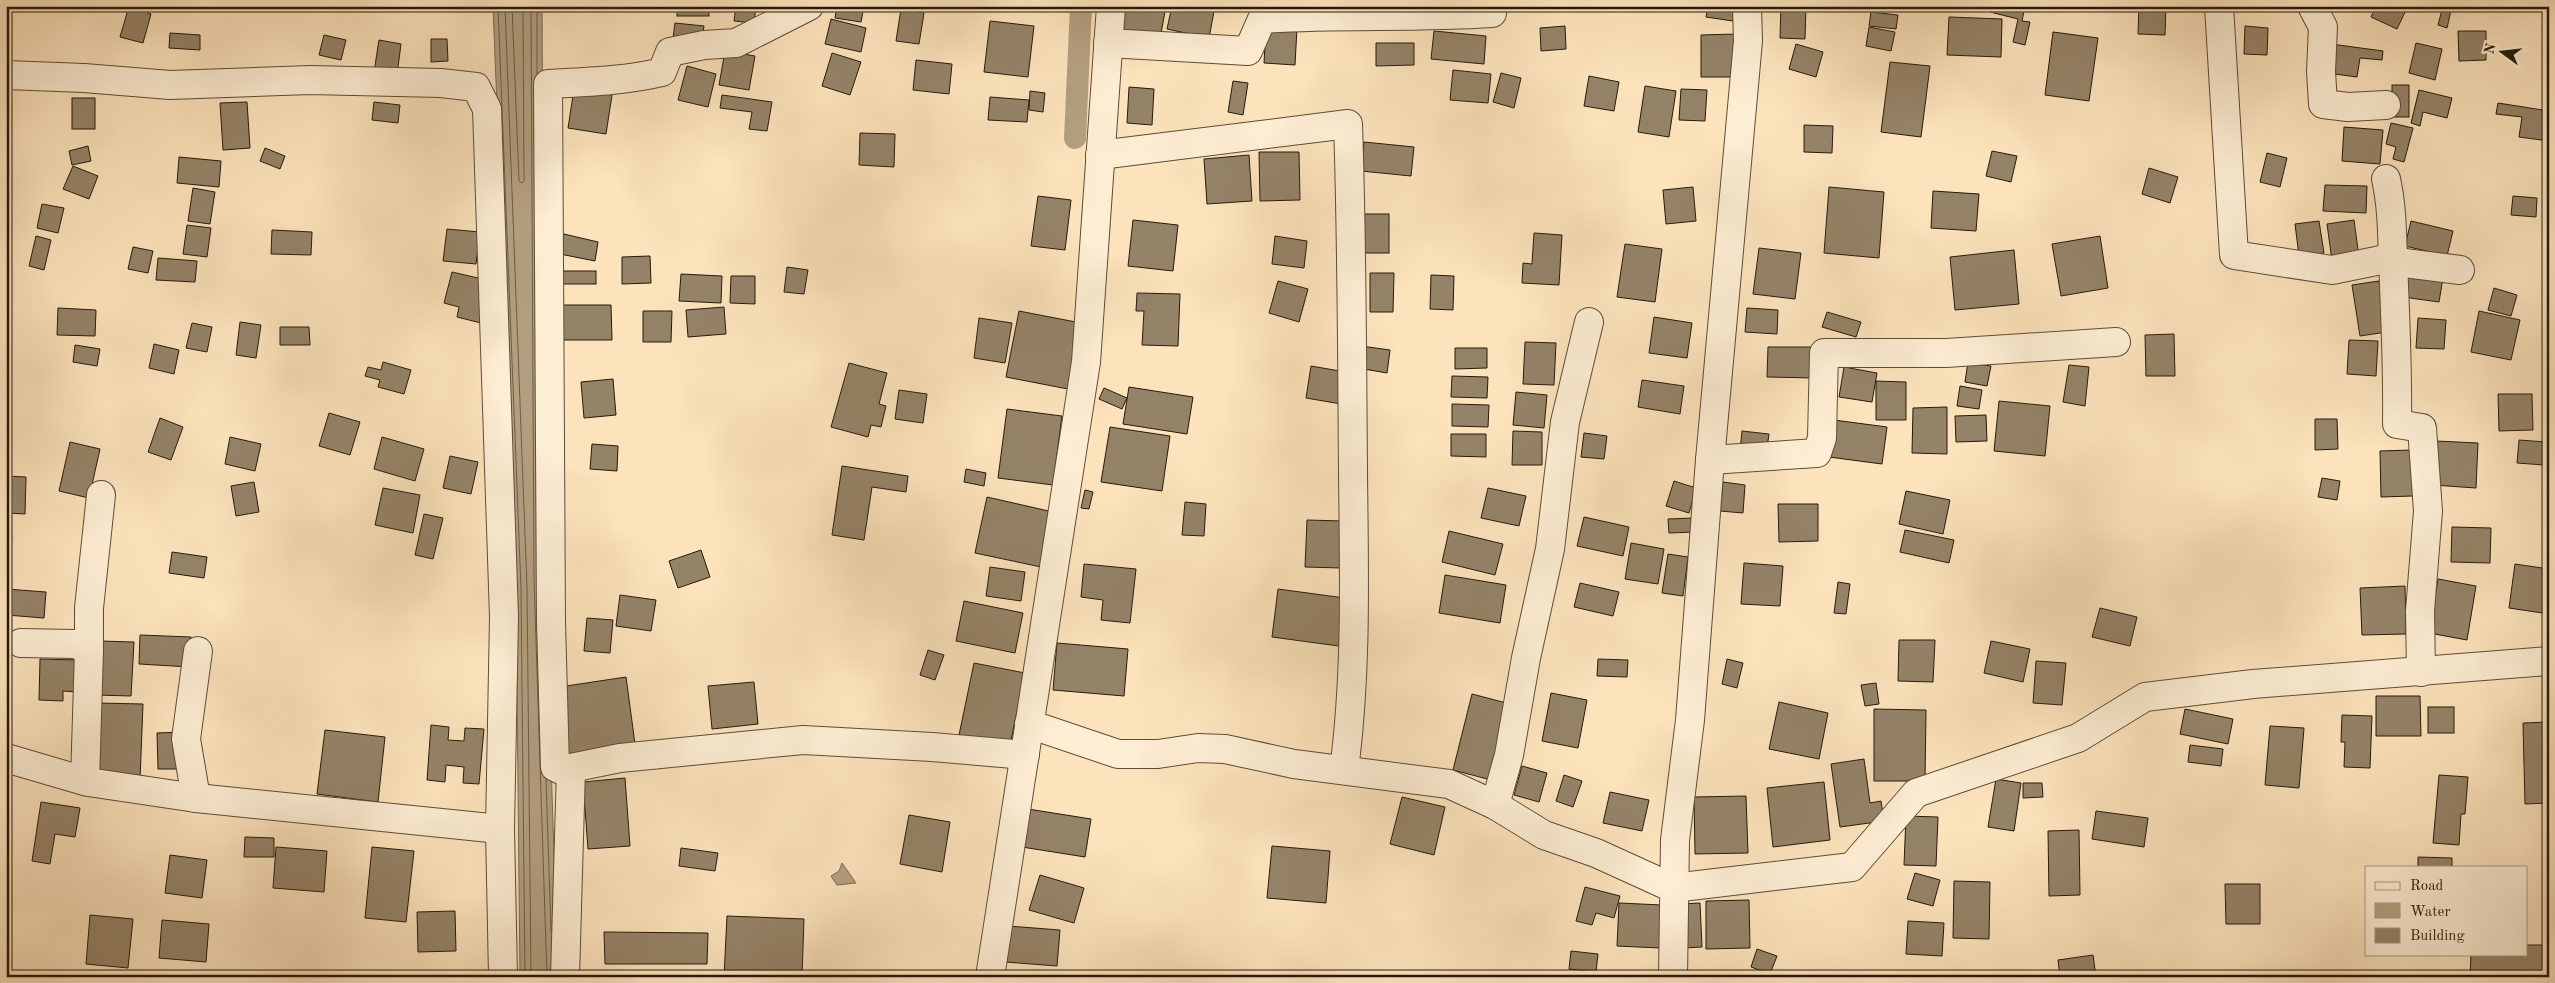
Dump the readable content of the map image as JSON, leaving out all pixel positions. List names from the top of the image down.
{
  "legend": ["Road", "Water", "Building"],
  "north": "left"
}
